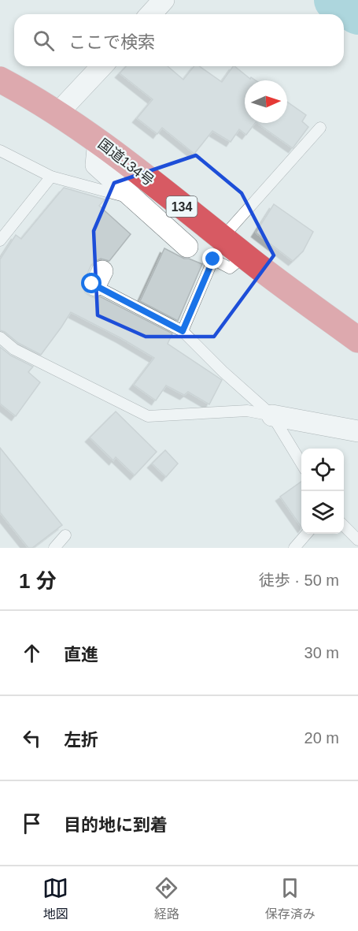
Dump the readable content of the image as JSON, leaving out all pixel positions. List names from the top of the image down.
{
  "streets": {
    "highway": ["国道134号", "134"]
  },
  "north": "right",
  "page": {
    "search": "ここで検索",
    "heading": ["1 分", "徒歩 · 50 m"],
    "list": [
      ["直進", "30 m"],
      ["左折", "20 m"],
      "目的地に到着"
    ],
    "nav": ["地図", "経路", "保存済み"]
  }
}
